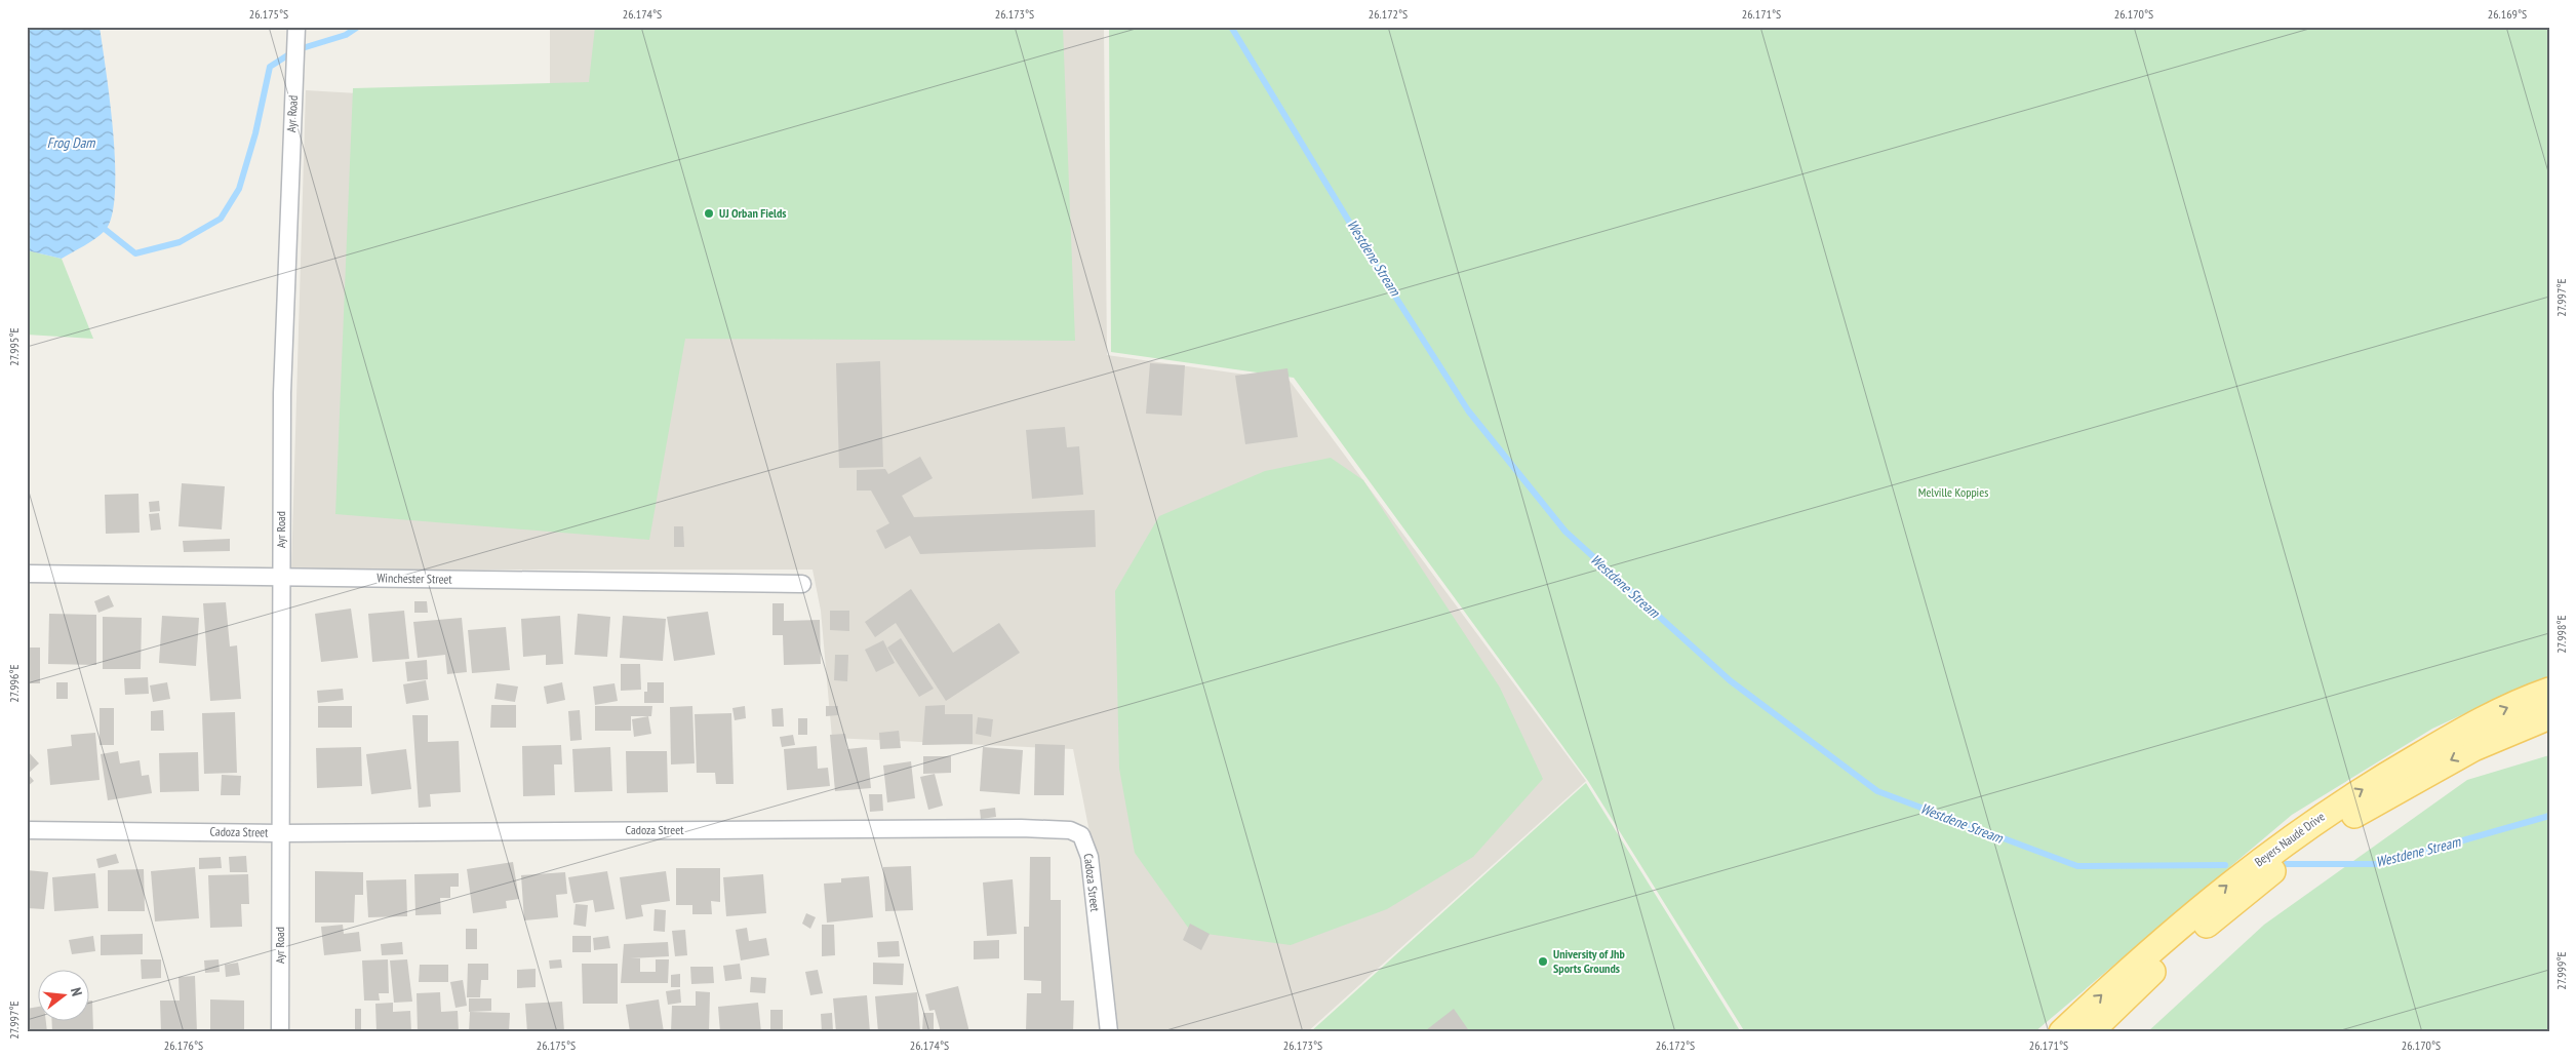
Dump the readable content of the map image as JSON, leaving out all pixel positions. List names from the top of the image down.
{
  "streets": {
    "main road": ["Beyers Naudé Drive"],
    "street": ["Ayr Road", "Winchester Street", "Cadoza Street"]
  },
  "crossings": [
    ["Ayr Road", "Winchester Street"],
    ["Ayr Road", "Cadoza Street"]
  ],
  "water": ["Frog Dam", "Westdene Stream"],
  "parks": ["Melville Koppies"],
  "places": ["UJ Orban Fields", "University of Jhb Sports Grounds"],
  "north": "right",
  "coordinates": [
    "26.175°S",
    "26.174°S",
    "26.173°S",
    "26.172°S",
    "26.171°S",
    "26.170°S",
    "26.169°S",
    "27.997°E",
    "27.995°E",
    "27.998°E",
    "27.996°E",
    "27.999°E",
    "26.176°S"
  ]
}
